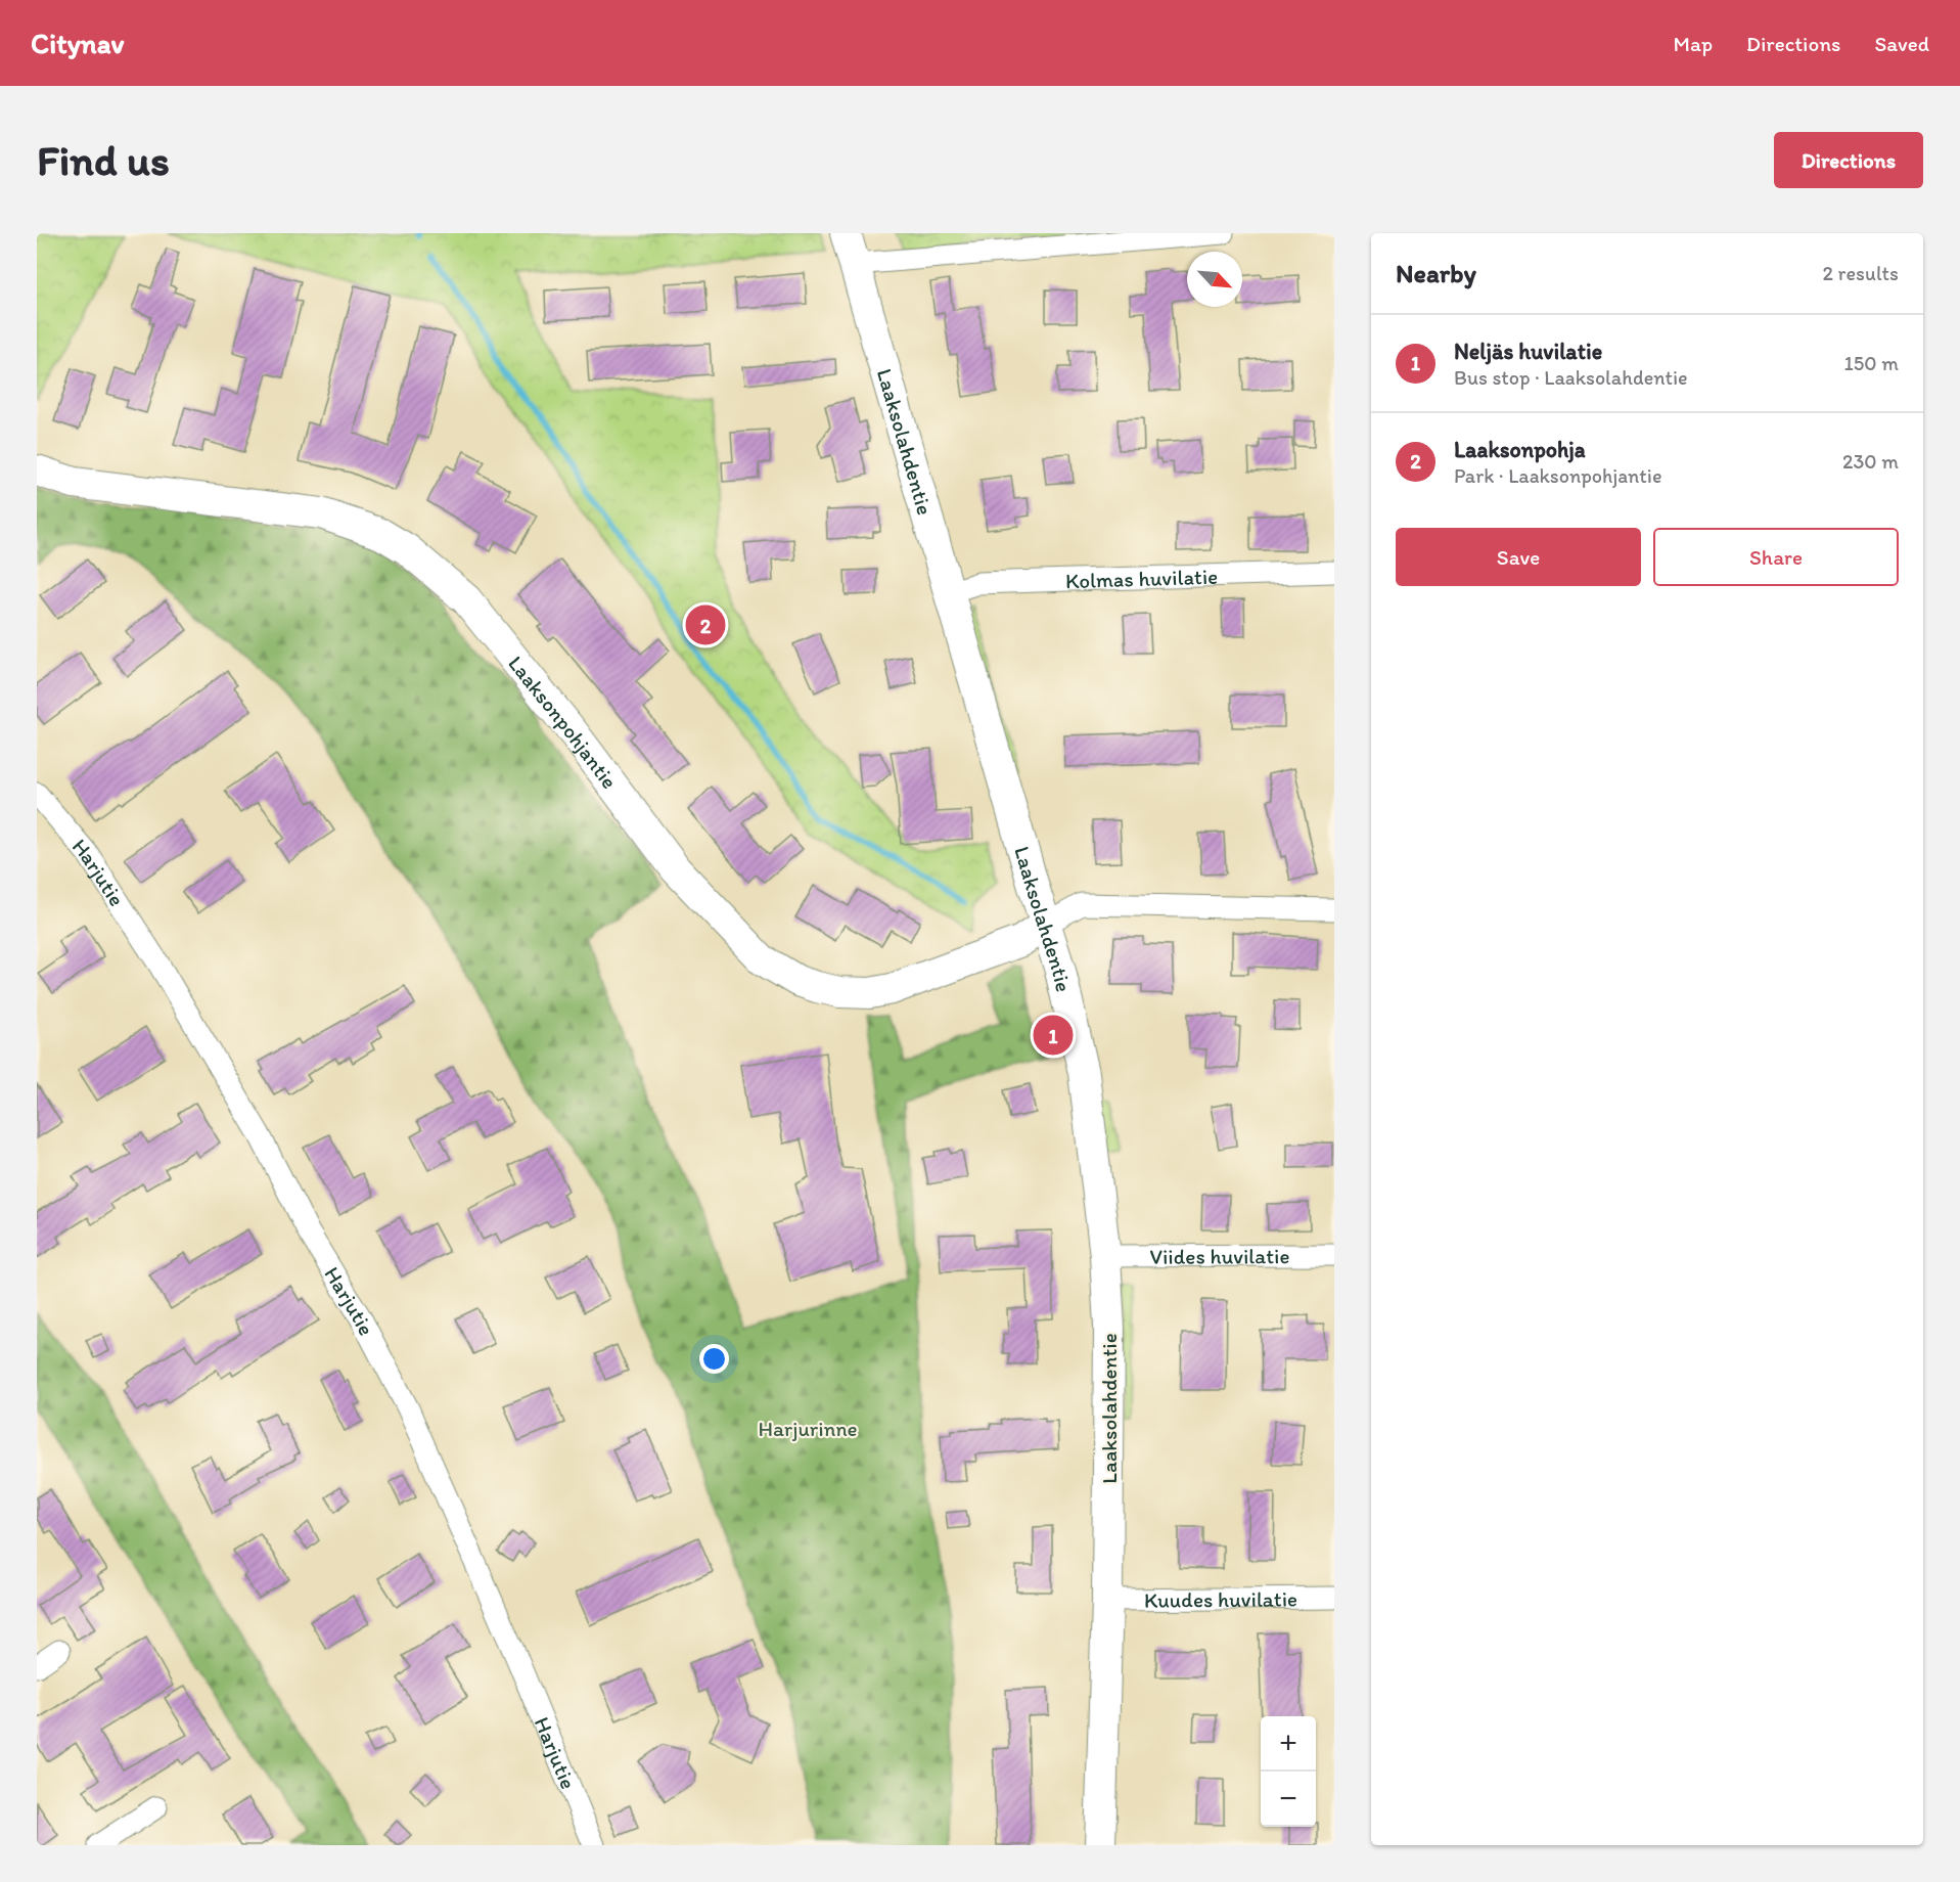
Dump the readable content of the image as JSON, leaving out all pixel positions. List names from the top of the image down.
{
  "streets": {
    "street": [
      "Laaksolahdentie",
      "Kolmas huvilatie",
      "Laaksonpohjantie",
      "Harjutie",
      "Viides huvilatie",
      "Kuudes huvilatie"
    ]
  },
  "crossings": [
    ["Laaksolahdentie", "Kolmas huvilatie"],
    ["Laaksolahdentie", "Laaksonpohjantie"],
    ["Laaksolahdentie", "Viides huvilatie"],
    ["Laaksolahdentie", "Kuudes huvilatie"]
  ],
  "parks": ["Harjurinne"],
  "north": "bottom right",
  "page": {
    "header": "Citynav",
    "nav": ["Map", "Directions", "Saved"],
    "buttons": [
      "Directions",
      ["Save", "Share"]
    ],
    "title": "Find us",
    "heading": ["Nearby", "2 results"],
    "list": [
      {
        "mark": "1",
        "name": "Neljäs huvilatie",
        "note": "Bus stop · Laaksolahdentie",
        "value": "150 m"
      },
      {
        "mark": "2",
        "name": "Laaksonpohja",
        "note": "Park · Laaksonpohjantie",
        "value": "230 m"
      }
    ],
    "pins": ["2", "1"],
    "map_buttons": ["+", "−"]
  }
}
